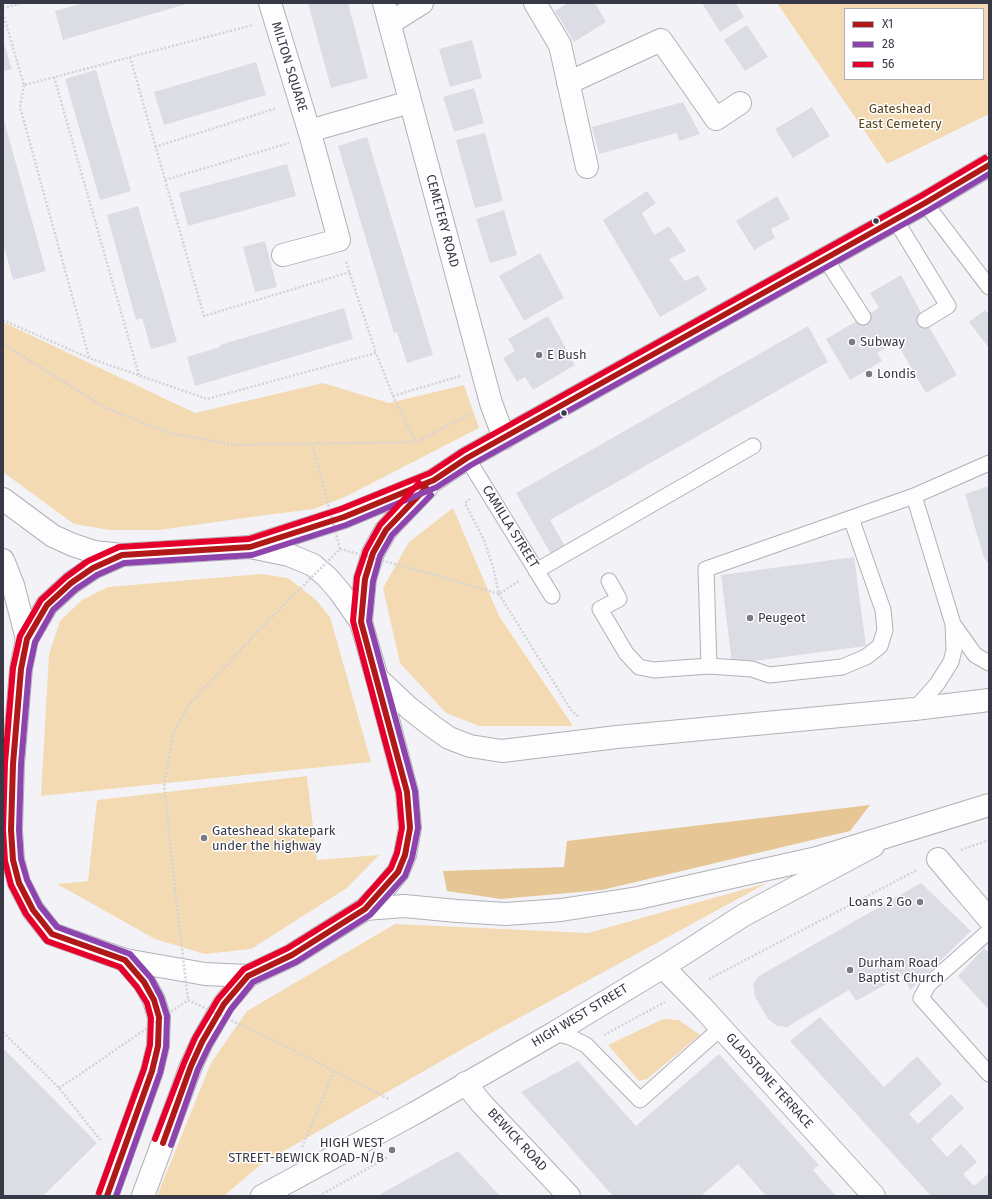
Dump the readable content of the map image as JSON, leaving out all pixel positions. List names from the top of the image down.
{
  "streets": {
    "main road": [
      "MILTON SQUARE",
      "CEMETERY ROAD",
      "HIGH WEST STREET",
      "GLADSTONE TERRACE",
      "BEWICK ROAD"
    ],
    "lane": ["CAMILLA STREET"]
  },
  "crossings": [
    ["HIGH WEST STREET", "GLADSTONE TERRACE"],
    ["HIGH WEST STREET", "BEWICK ROAD"]
  ],
  "parks": ["Gateshead East Cemetery"],
  "places": [
    "Subway",
    "E Bush",
    "Londis",
    "Peugeot",
    "Gateshead skatepark under the highway",
    "Loans 2 Go",
    "Durham Road Baptist Church",
    "HIGH WEST STREET-BEWICK ROAD-N/B"
  ],
  "lines": ["transit line 56", "transit line X1", "transit line 28"],
  "legend": ["X1", "28", "56"]
}
